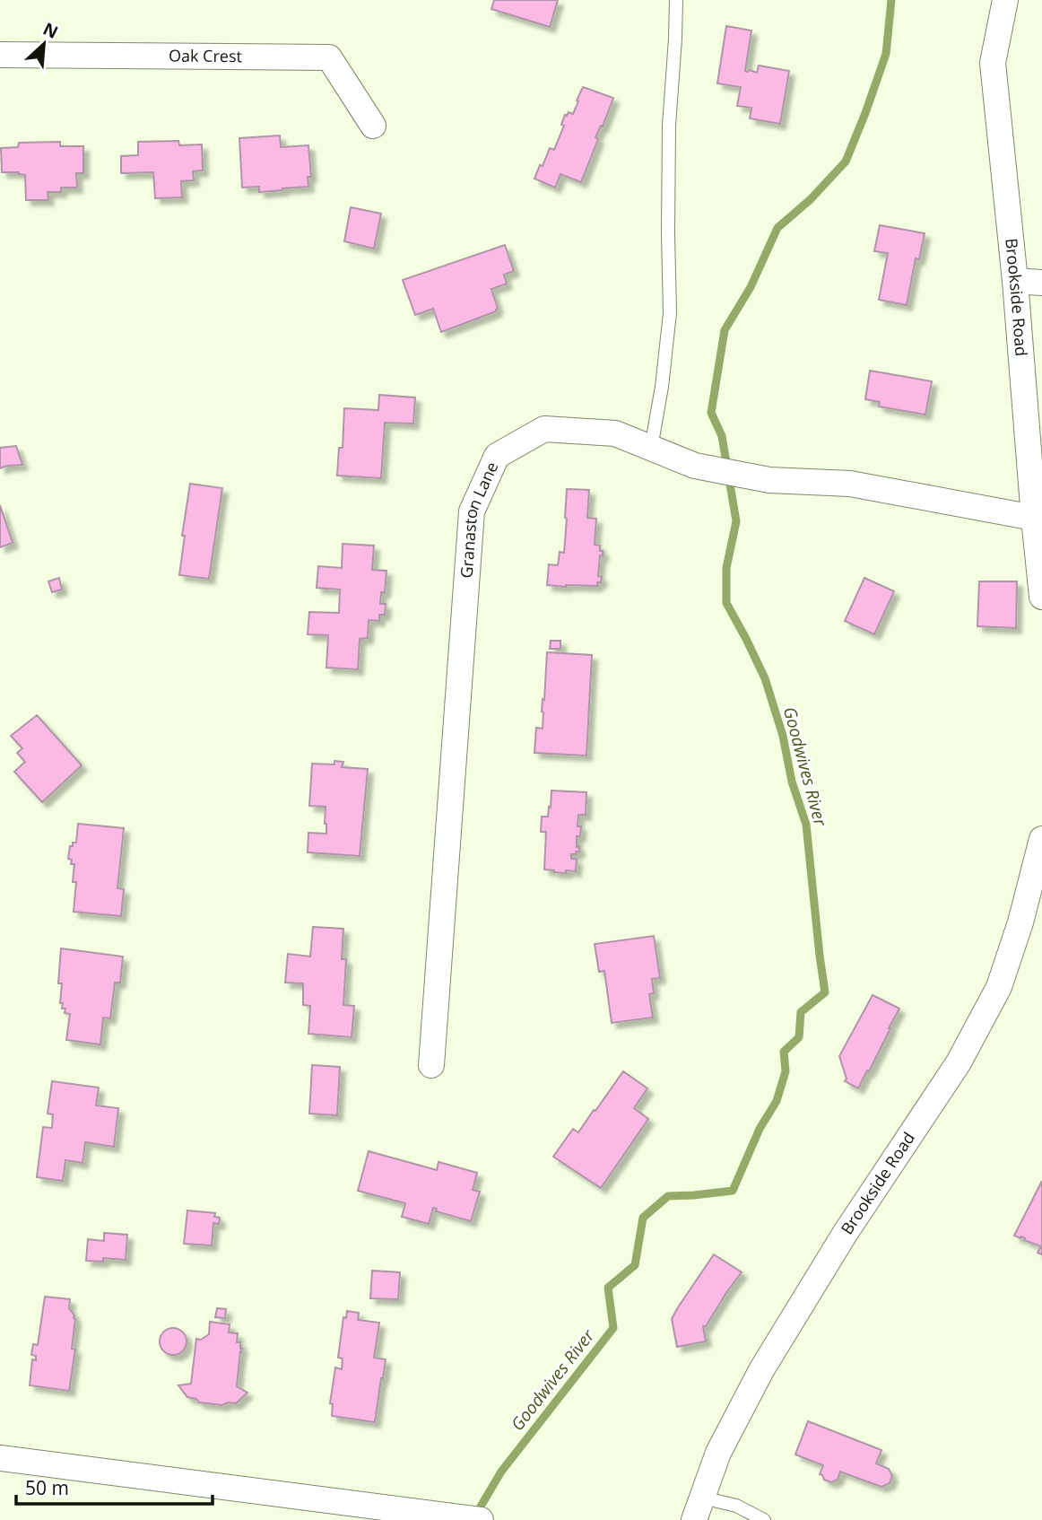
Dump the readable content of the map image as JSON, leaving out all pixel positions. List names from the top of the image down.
{
  "streets": {
    "street": ["Oak Crest", "Brookside Road", "Granaston Lane"]
  },
  "crossings": [
    ["Brookside Road", "Granaston Lane"]
  ],
  "water": ["Goodwives River"],
  "scale_bar": "50 m",
  "north": "top right"
}
